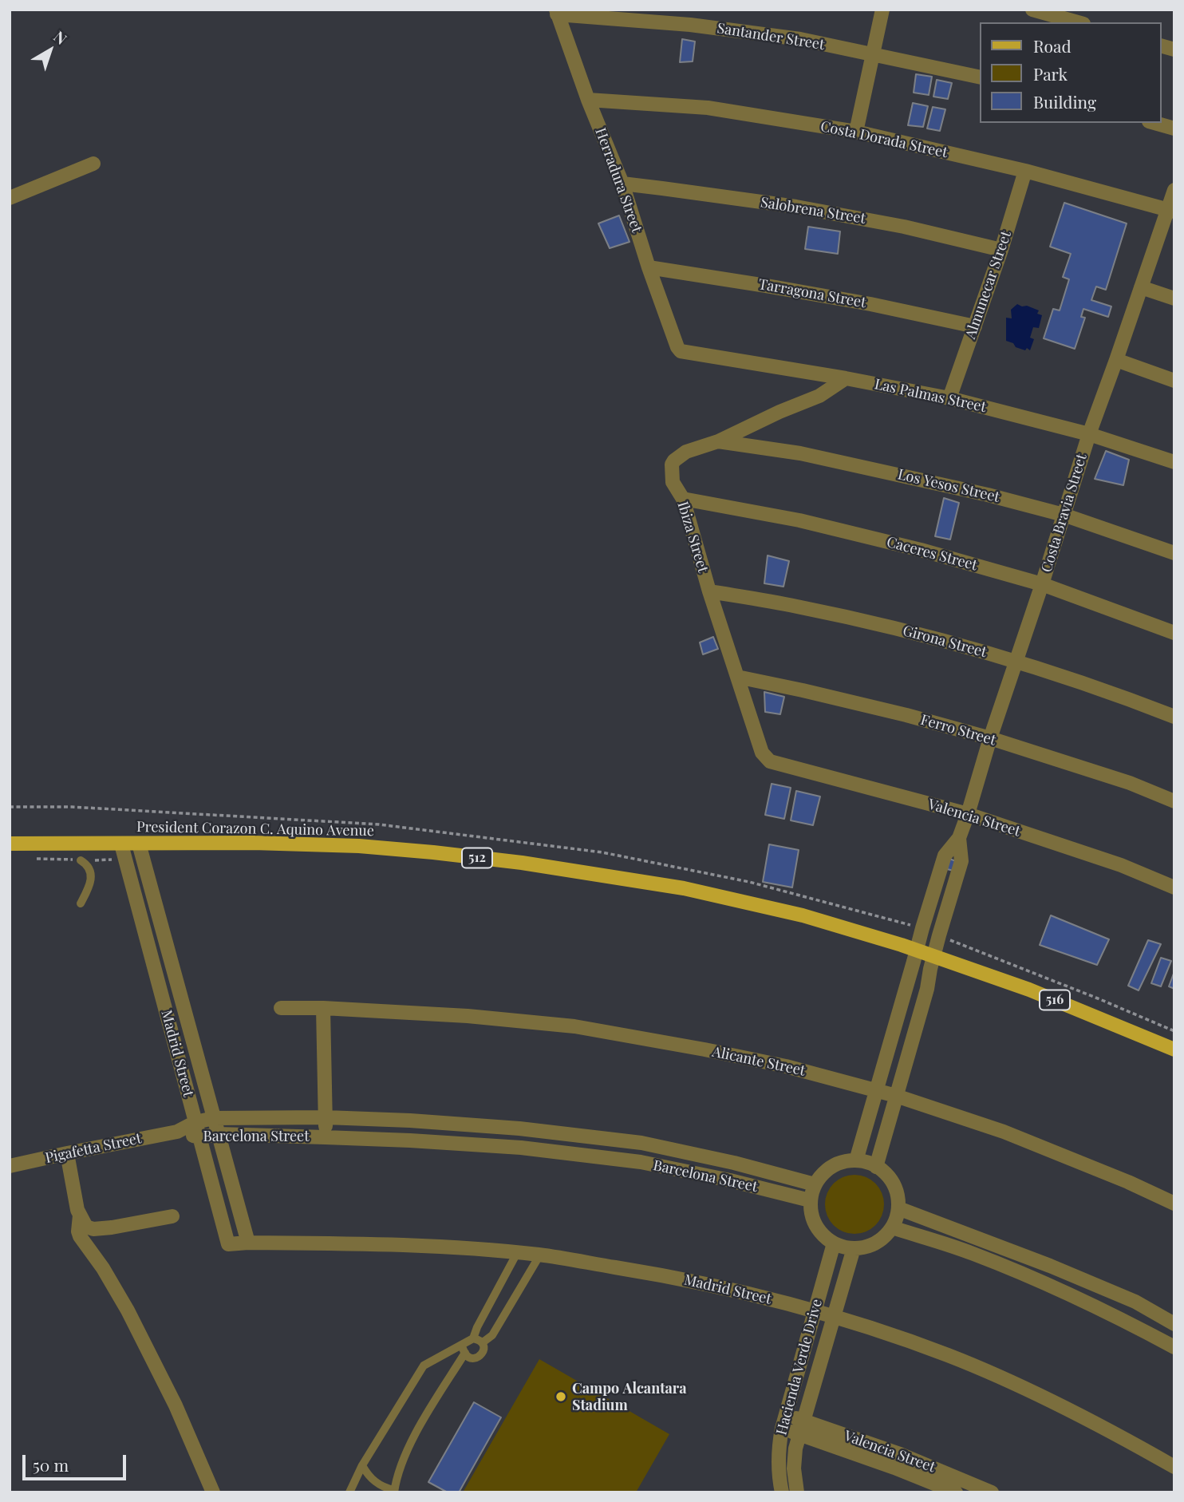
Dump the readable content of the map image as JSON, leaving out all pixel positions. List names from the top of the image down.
{
  "streets": {
    "main road": ["President Corazon C. Aquino Avenue", "512", "516"],
    "street": [
      "Santander Street",
      "Costa Dorada Street",
      "Herradura Street",
      "Salobrena Street",
      "Almunecar Street",
      "Tarragona Street",
      "Las Palmas Street",
      "Los Yesos Street",
      "Costa Bravia Street",
      "Ibiza Street",
      "Caceres Street",
      "Girona Street",
      "Ferro Street",
      "Valencia Street",
      "Madrid Street",
      "Alicante Street",
      "Barcelona Street",
      "Pigafetta Street",
      "Hacienda Verde Drive"
    ]
  },
  "crossings": [
    ["Santander Street", "Herradura Street"],
    ["Costa Dorada Street", "Herradura Street"],
    ["Costa Dorada Street", "Almunecar Street"],
    ["Costa Dorada Street", "Costa Bravia Street"],
    ["Herradura Street", "Salobrena Street"],
    ["Herradura Street", "Tarragona Street"],
    ["Herradura Street", "Las Palmas Street"],
    ["Salobrena Street", "Almunecar Street"],
    ["Almunecar Street", "Tarragona Street"],
    ["Almunecar Street", "Las Palmas Street"],
    ["Las Palmas Street", "Costa Bravia Street"],
    ["Las Palmas Street", "Ibiza Street"],
    ["Los Yesos Street", "Costa Bravia Street"],
    ["Los Yesos Street", "Ibiza Street"],
    ["Costa Bravia Street", "Caceres Street"],
    ["Costa Bravia Street", "Girona Street"],
    ["Costa Bravia Street", "Ferro Street"],
    ["Costa Bravia Street", "Valencia Street"],
    ["Costa Bravia Street", "President Corazon C. Aquino Avenue"],
    ["Ibiza Street", "Caceres Street"],
    ["Ibiza Street", "Girona Street"],
    ["Ibiza Street", "Ferro Street"],
    ["Ibiza Street", "Valencia Street"],
    ["Valencia Street", "Hacienda Verde Drive"],
    ["President Corazon C. Aquino Avenue", "Madrid Street"],
    ["Madrid Street", "Barcelona Street"],
    ["Madrid Street", "Hacienda Verde Drive"],
    ["Barcelona Street", "Pigafetta Street"],
    ["Barcelona Street", "Hacienda Verde Drive"]
  ],
  "places": ["Campo Alcantara Stadium"],
  "legend": ["Road", "Park", "Building"],
  "scale_bar": "50 m",
  "north": "top right"
}
